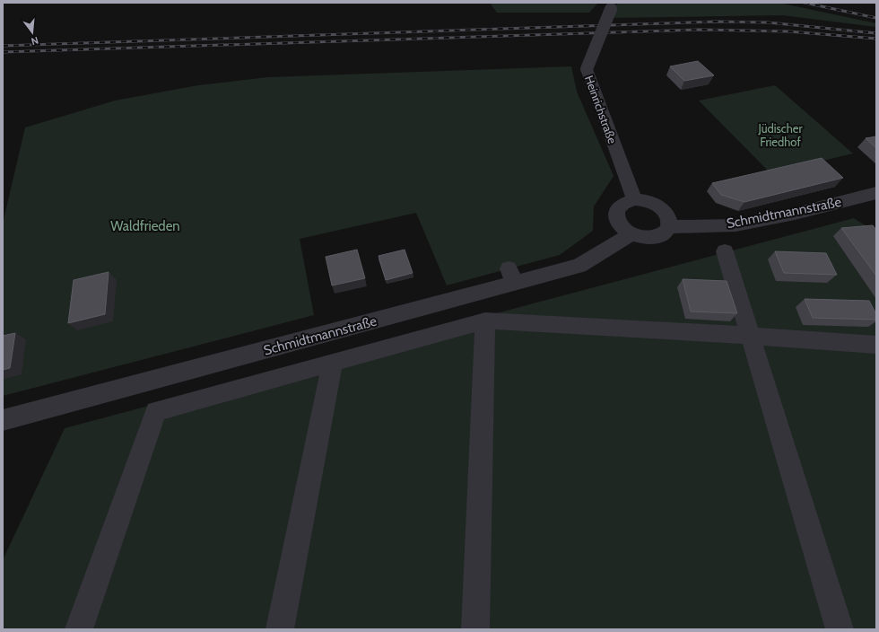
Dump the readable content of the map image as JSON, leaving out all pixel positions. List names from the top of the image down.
{
  "streets": {
    "street": ["Heinrichstraße", "Schmidtmannstraße"]
  },
  "crossings": [
    ["Heinrichstraße", "Schmidtmannstraße"]
  ],
  "parks": ["Jüdischer Friedhof", "Waldfrieden"],
  "north": "bottom"
}
